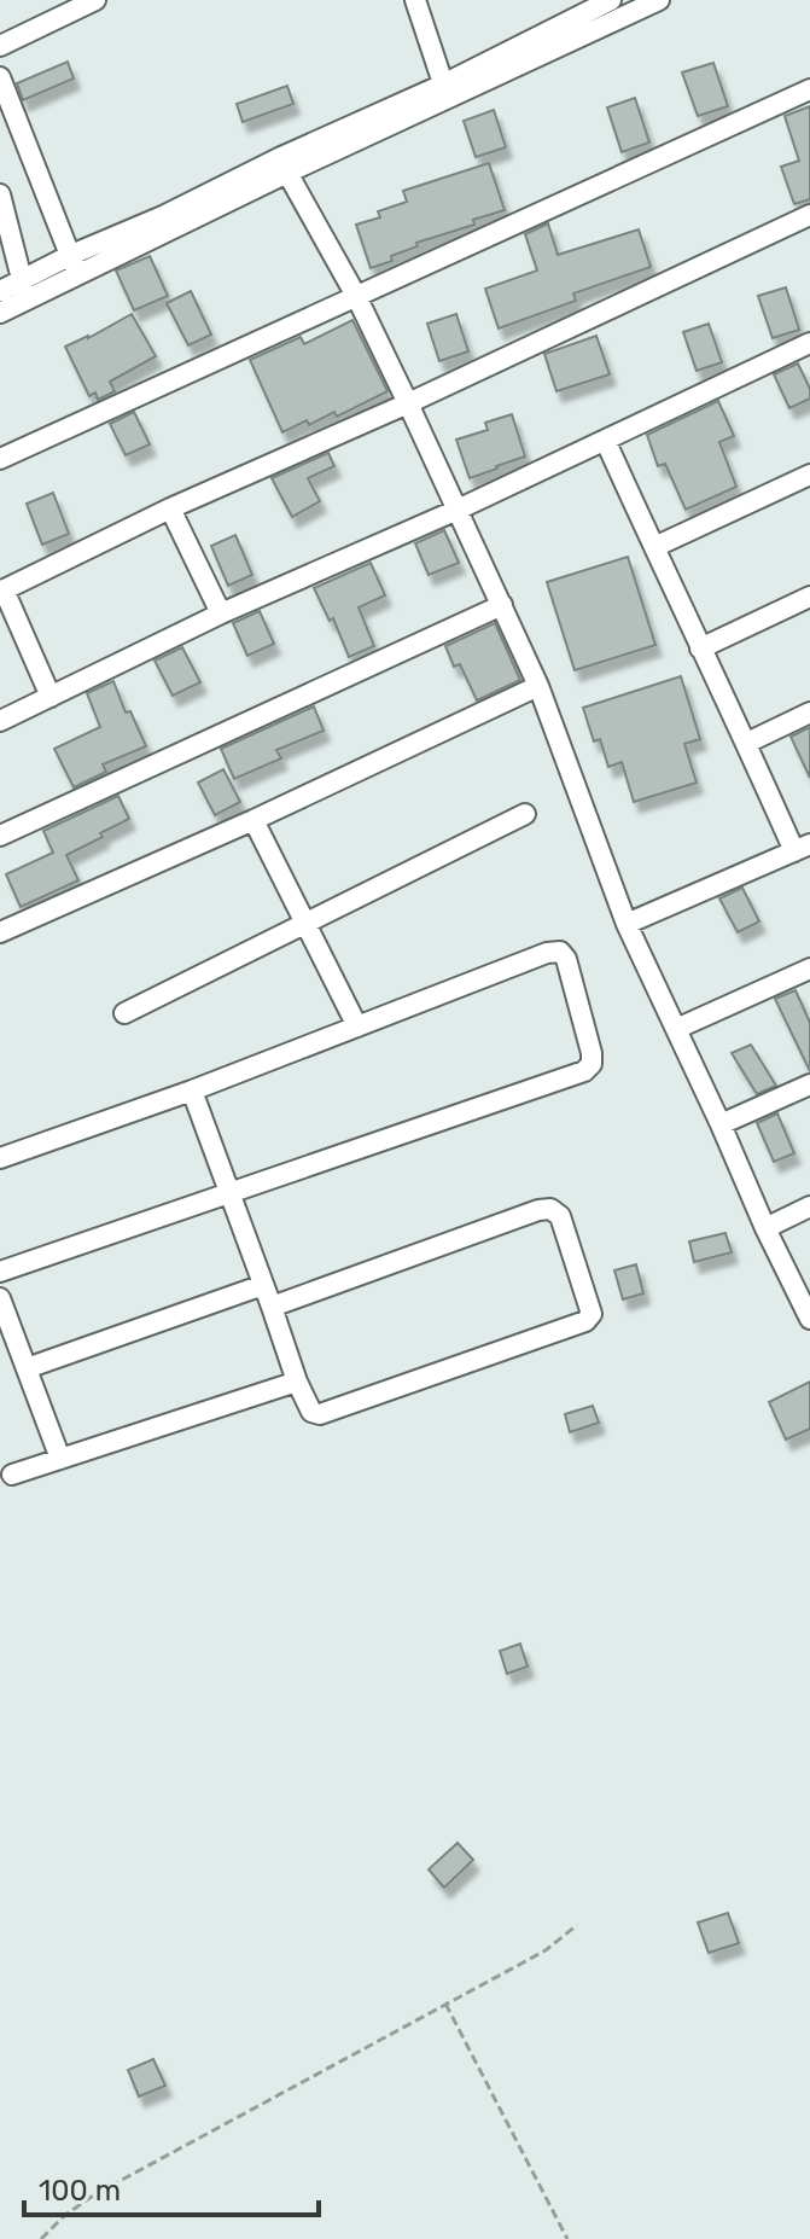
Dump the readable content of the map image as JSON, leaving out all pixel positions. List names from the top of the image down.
{
  "scale_bar": "100 m"
}
